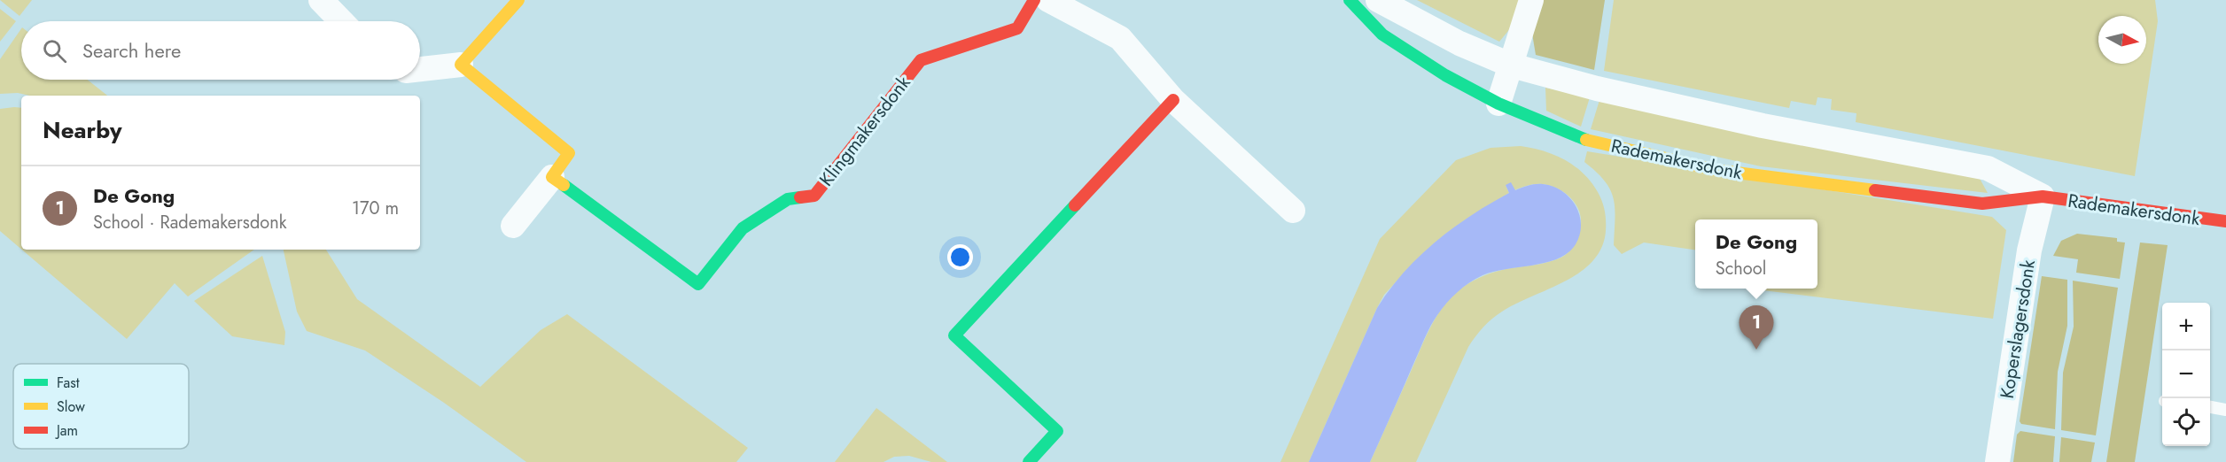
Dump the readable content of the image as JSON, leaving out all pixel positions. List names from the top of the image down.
{
  "streets": {
    "street": ["Klingmakersdonk", "Rademakersdonk", "Koperslagersdonk"]
  },
  "crossings": [
    ["Rademakersdonk", "Koperslagersdonk"]
  ],
  "legend": ["Fast", "Slow", "Jam"],
  "north": "right",
  "page": {
    "search": "Search here",
    "heading": "Nearby",
    "list": [
      {
        "mark": "1",
        "name": "De Gong",
        "note": "School · Rademakersdonk",
        "value": "170 m"
      }
    ],
    "popup": ["De Gong", "School"],
    "map_buttons": ["+", "−"],
    "pins": "1"
  }
}
